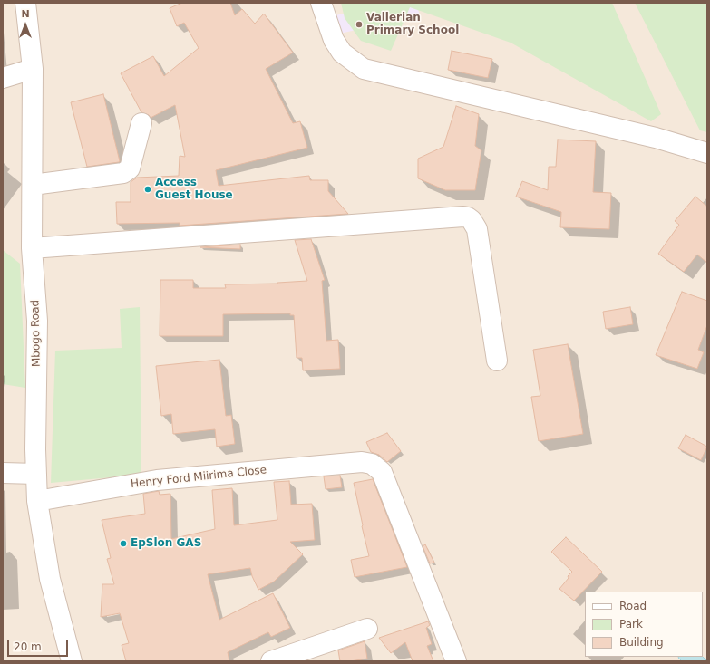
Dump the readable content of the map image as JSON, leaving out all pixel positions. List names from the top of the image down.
{
  "streets": {
    "street": ["Mbogo Road", "Henry Ford Miirima Close"]
  },
  "crossings": [
    ["Mbogo Road", "Henry Ford Miirima Close"]
  ],
  "places": ["Vallerian Primary School", "Access Guest House", "EpSlon GAS"],
  "legend": ["Road", "Park", "Building"],
  "scale_bar": "20 m",
  "north": "top"
}
